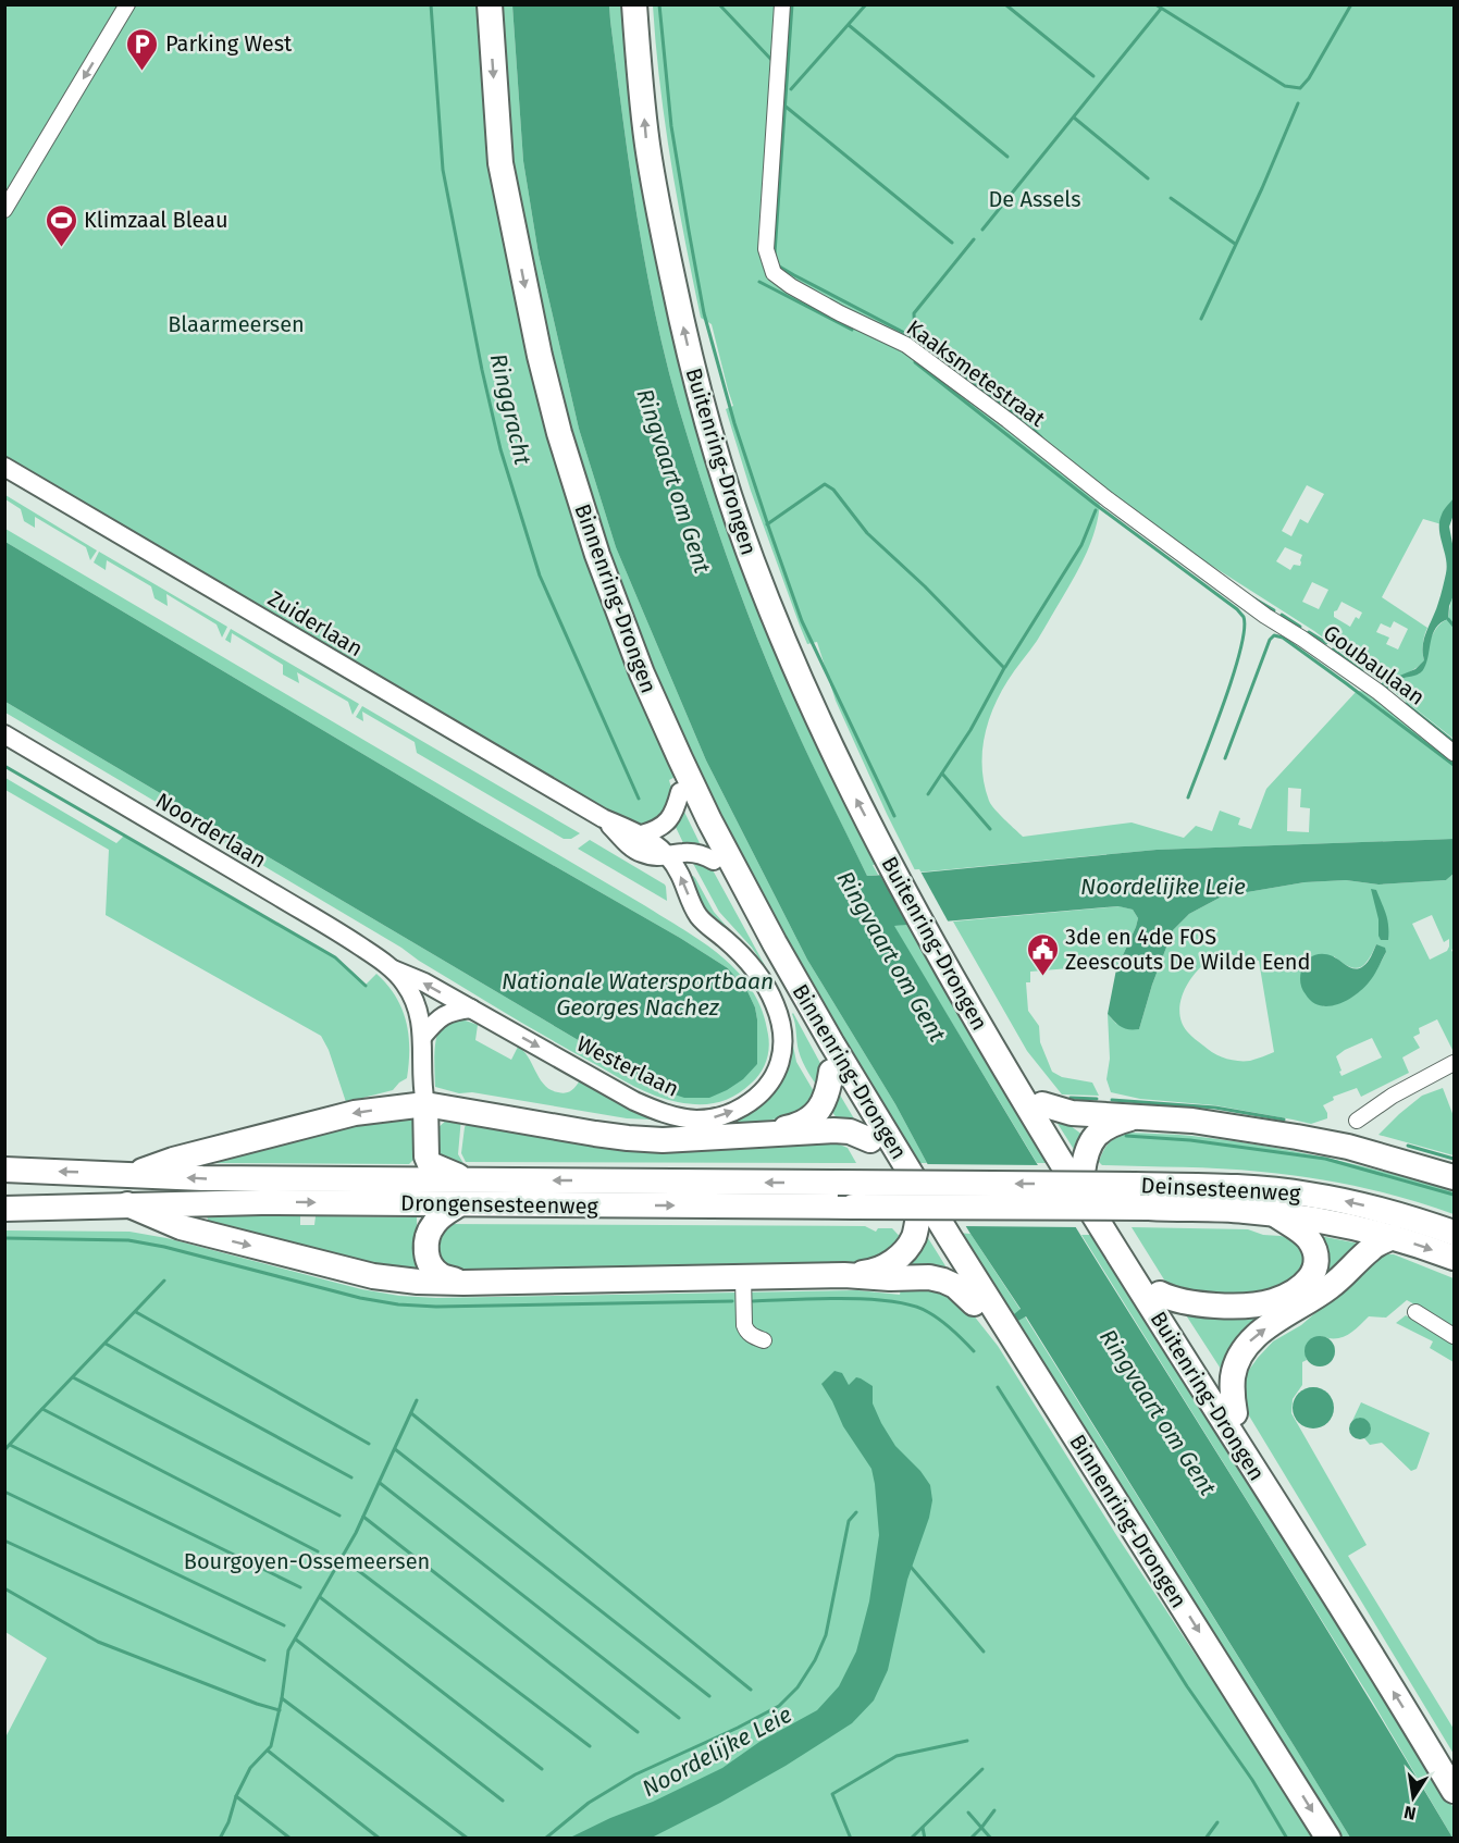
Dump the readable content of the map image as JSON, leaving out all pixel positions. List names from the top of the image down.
{
  "streets": {
    "highway": [
      "Buitenring-Drongen",
      "Binnenring-Drongen",
      "Deinsesteenweg",
      "Drongensesteenweg"
    ],
    "street": [
      "Kaaksmetestraat",
      "Zuiderlaan",
      "Goubaulaan",
      "Noorderlaan",
      "Westerlaan"
    ]
  },
  "crossings": [
    ["Kaaksmetestraat", "Goubaulaan"],
    ["Zuiderlaan", "Westerlaan"],
    ["Noorderlaan", "Westerlaan"],
    ["Deinsesteenweg", "Drongensesteenweg"]
  ],
  "one_way": ["Binnenring-Drongen"],
  "water": [
    "Ringgracht",
    "Ringvaart om Gent",
    "Noordelijke Leie",
    "Nationale Watersportbaan Georges Nachez"
  ],
  "parks": ["De Assels", "Blaarmeersen", "Bourgoyen-Ossemeersen"],
  "places": {
    "parking": ["Parking West"],
    "sports": ["Klimzaal Bleau"],
    "public building": ["3de en 4de FOS Zeescouts De Wilde Eend"]
  },
  "north": "bottom"
}
